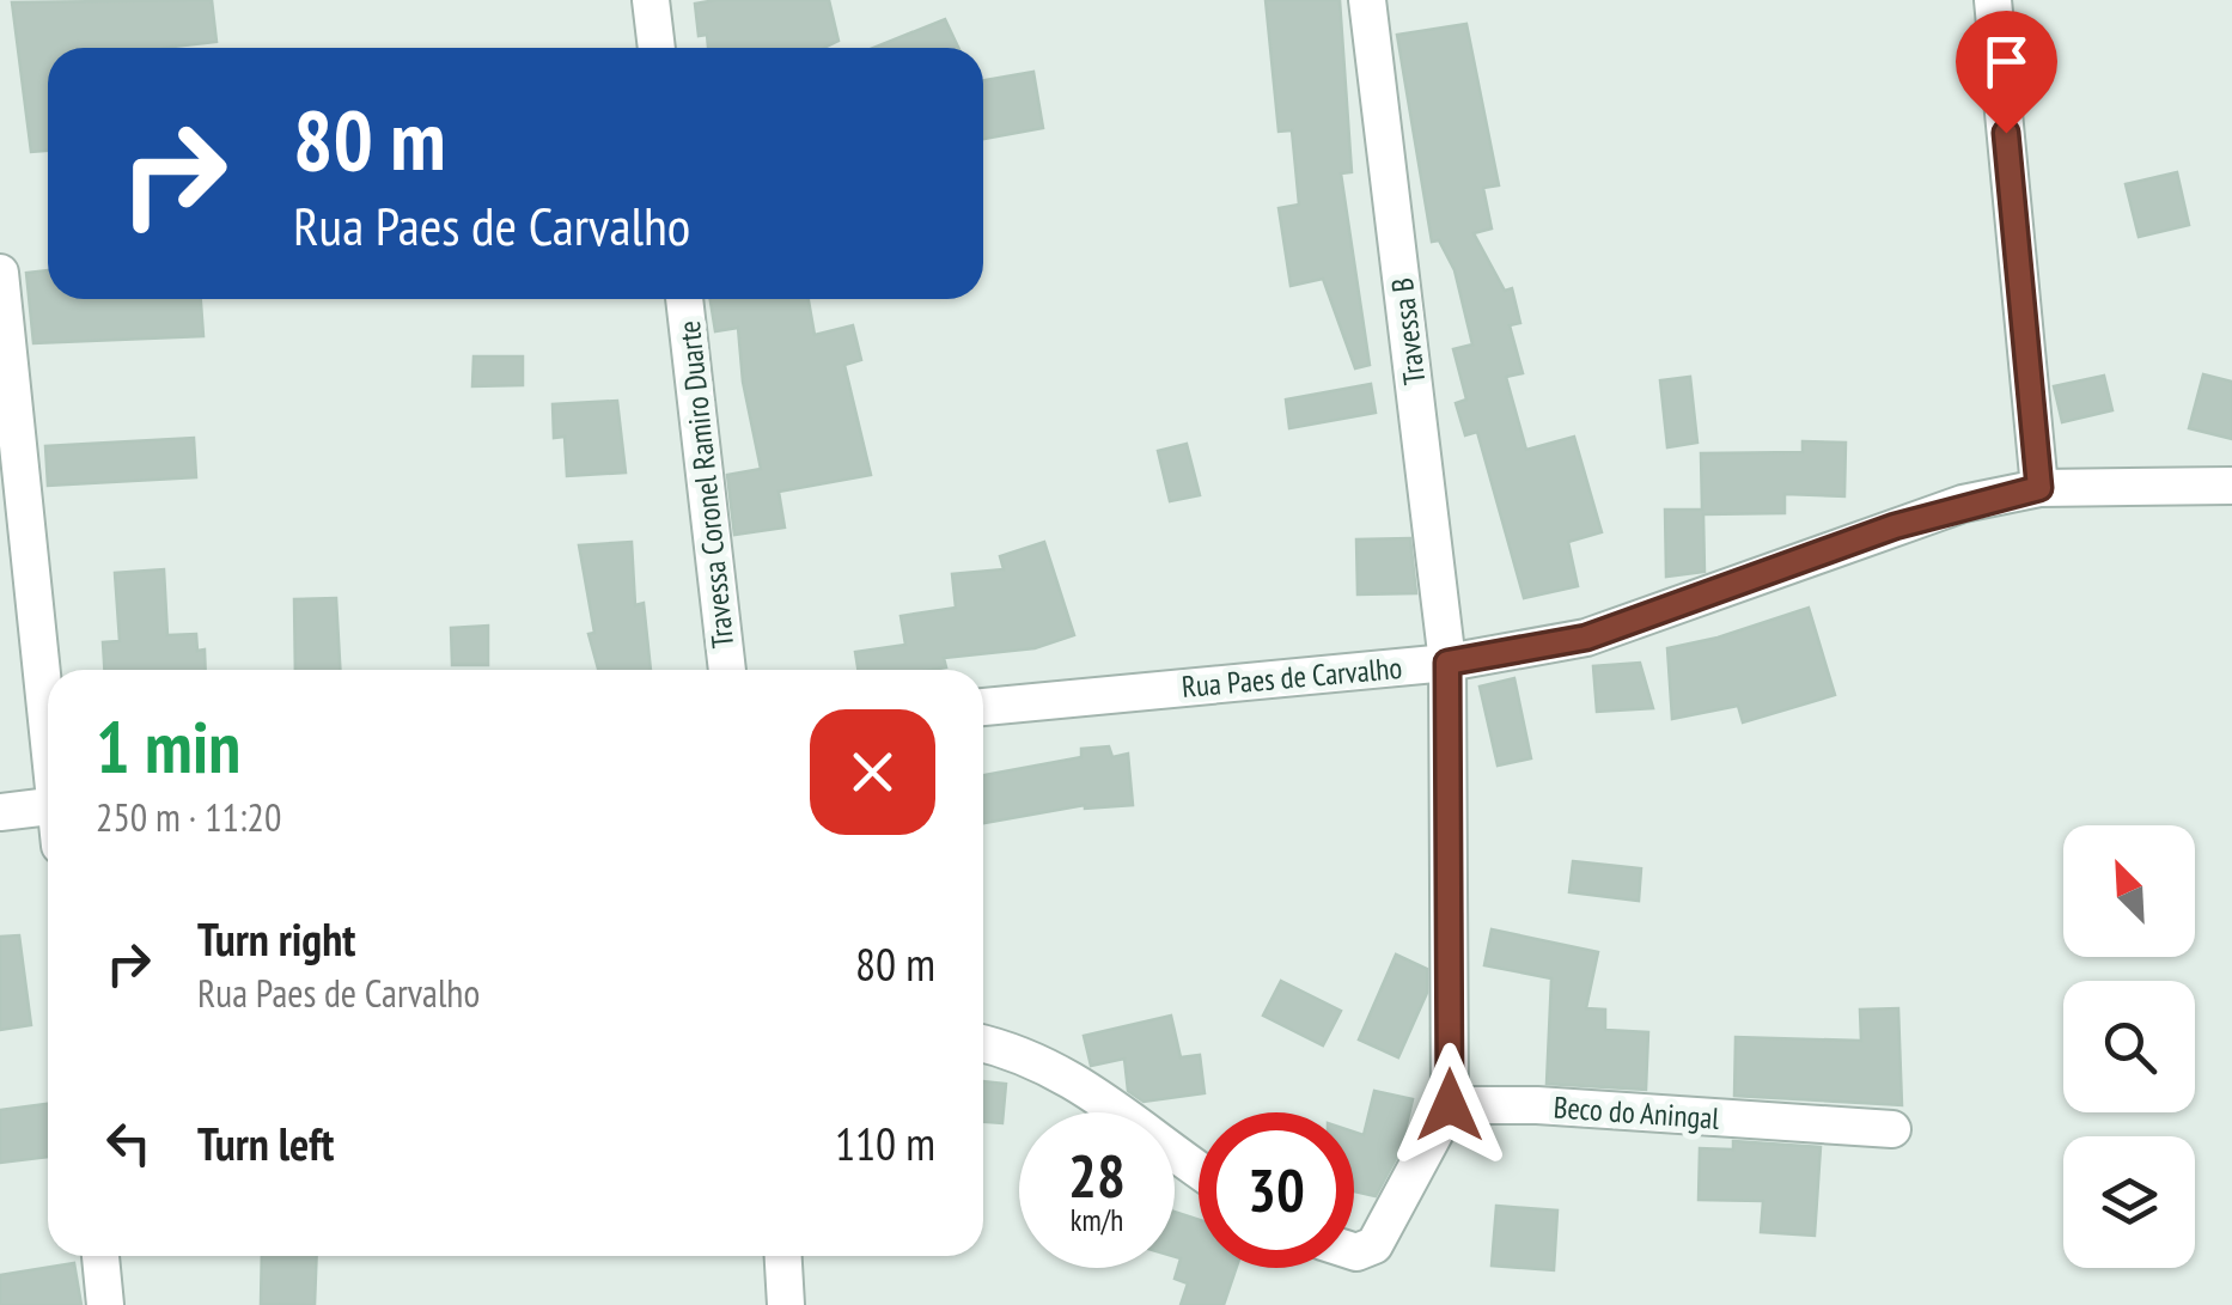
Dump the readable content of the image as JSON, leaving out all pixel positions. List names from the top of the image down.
{
  "streets": {
    "street": [
      "Travessa B",
      "Travessa Coronel Ramiro Duarte",
      "Rua Paes de Carvalho",
      "Beco do Aningal"
    ]
  },
  "crossings": [
    ["Travessa B", "Rua Paes de Carvalho"],
    ["Travessa B", "Beco do Aningal"]
  ],
  "north": "top left",
  "page": {
    "turn": ["80 m", "Rua Paes de Carvalho"],
    "heading": ["1 min", "250 m · 11:20"],
    "list": [
      {
        "name": "Turn right",
        "note": "Rua Paes de Carvalho",
        "value": "80 m"
      },
      {
        "name": "Turn left",
        "value": "110 m"
      }
    ],
    "speed": "28 km/h",
    "limit": "30"
  }
}
